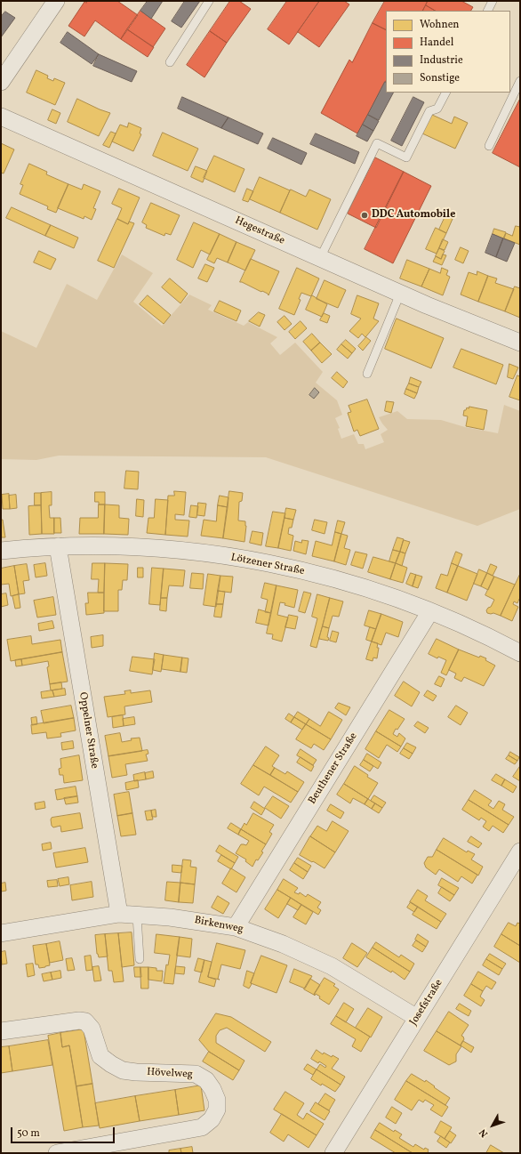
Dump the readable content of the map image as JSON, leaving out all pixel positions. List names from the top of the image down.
{
  "streets": {
    "street": [
      "Hegestraße",
      "Lötzener Straße",
      "Oppelner Straße",
      "Beuthener Straße",
      "Birkenweg",
      "Josefstraße",
      "Hövelweg"
    ]
  },
  "crossings": [
    ["Lötzener Straße", "Oppelner Straße"],
    ["Lötzener Straße", "Beuthener Straße"],
    ["Oppelner Straße", "Birkenweg"],
    ["Beuthener Straße", "Birkenweg"],
    ["Birkenweg", "Josefstraße"]
  ],
  "places": ["DDC Automobile"],
  "legend": [
    "Wohnen",
    "Handel",
    "Industrie",
    "Sonstige"
  ],
  "scale_bar": "50 m",
  "north": "bottom left"
}
